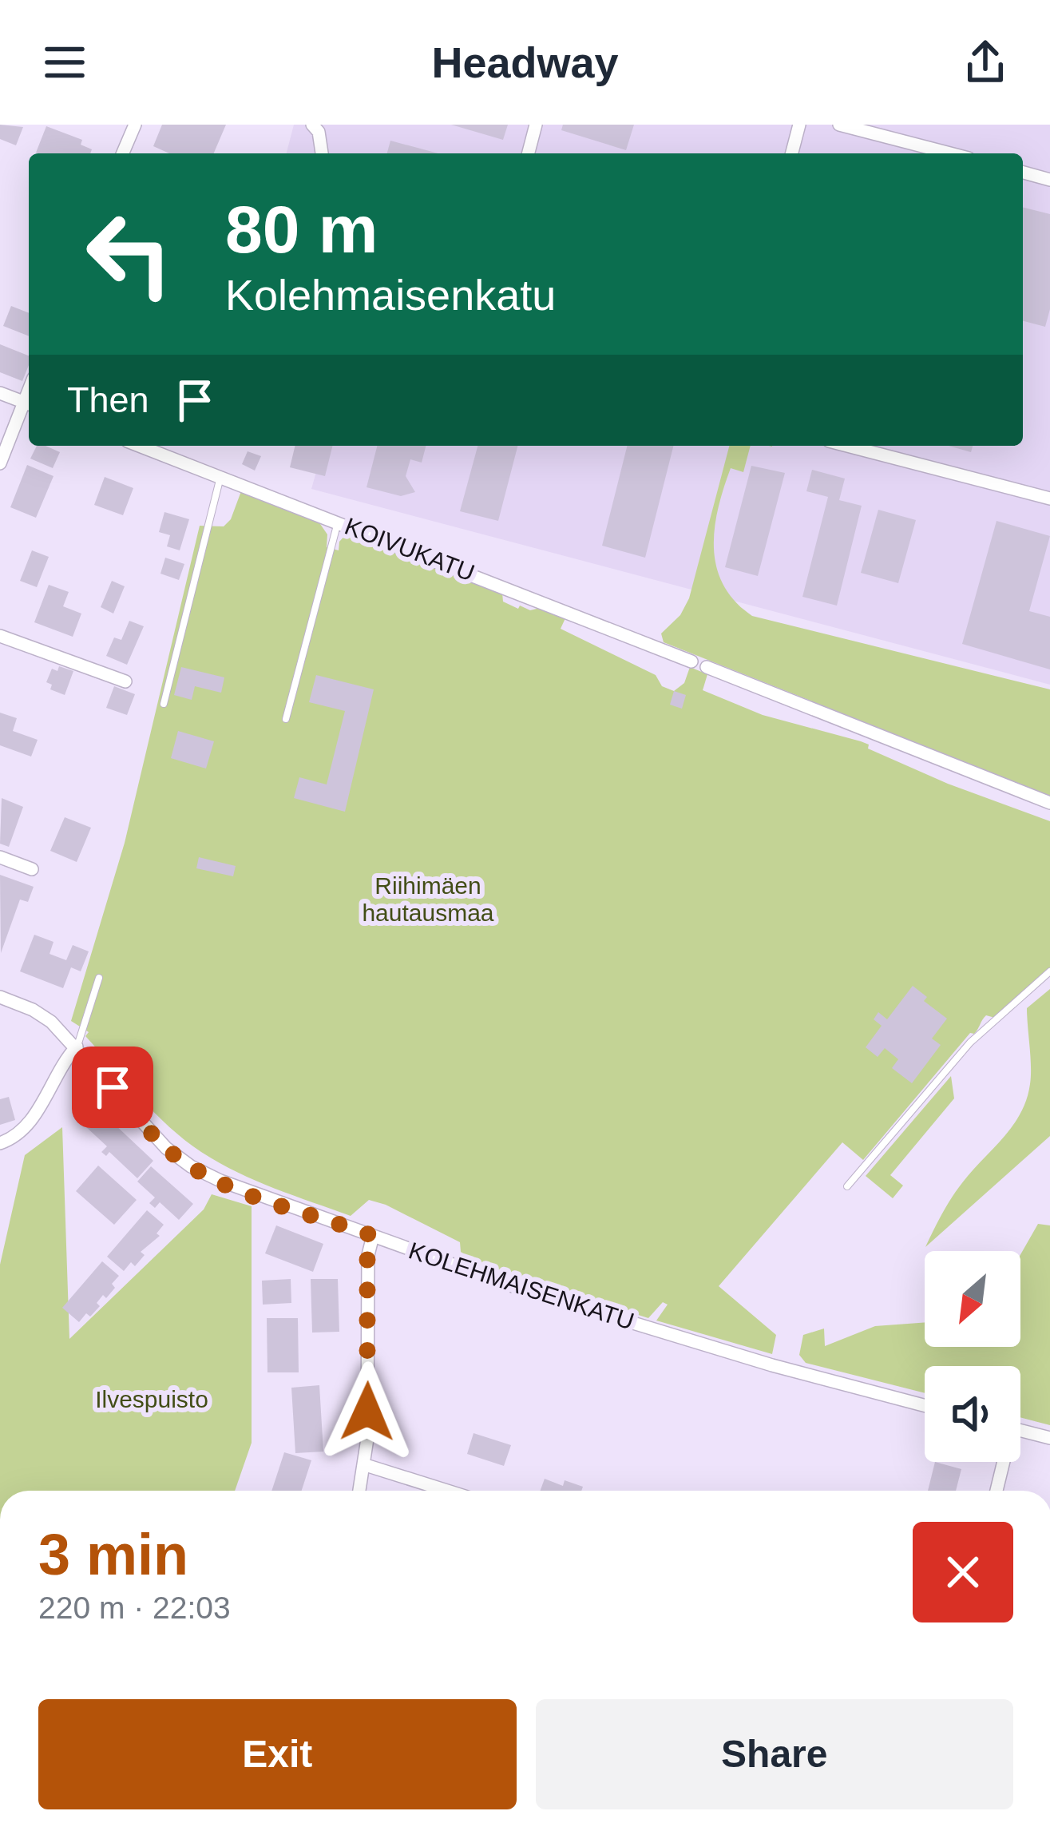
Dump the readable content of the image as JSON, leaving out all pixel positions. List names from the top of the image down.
{
  "streets": {
    "street": ["KOIVUKATU", "KOLEHMAISENKATU"]
  },
  "parks": ["Riihimäen hautausmaa", "Ilvespuisto"],
  "north": "bottom left",
  "page": {
    "header": "Headway",
    "turn": ["80 m", "Kolehmaisenkatu"],
    "then": "Then",
    "heading": ["3 min", "220 m · 22:03"],
    "buttons": ["Exit", "Share"]
  }
}
